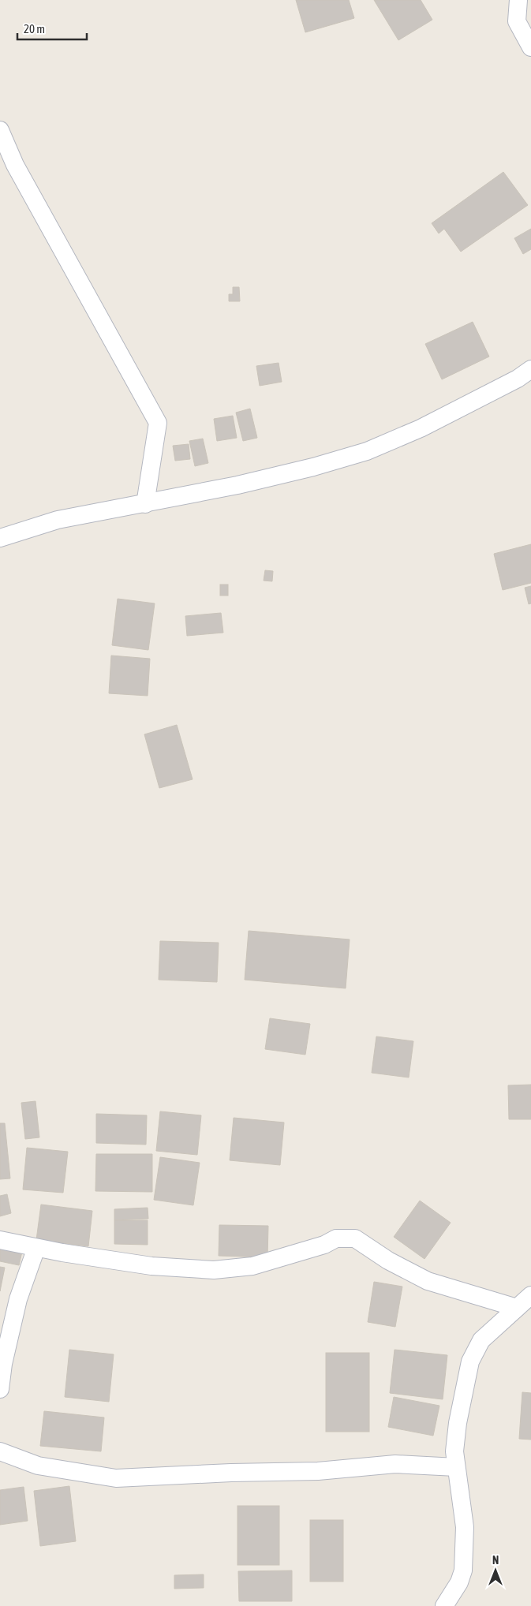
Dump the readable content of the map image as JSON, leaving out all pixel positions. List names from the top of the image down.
{
  "scale_bar": "20 m",
  "north": "top"
}
